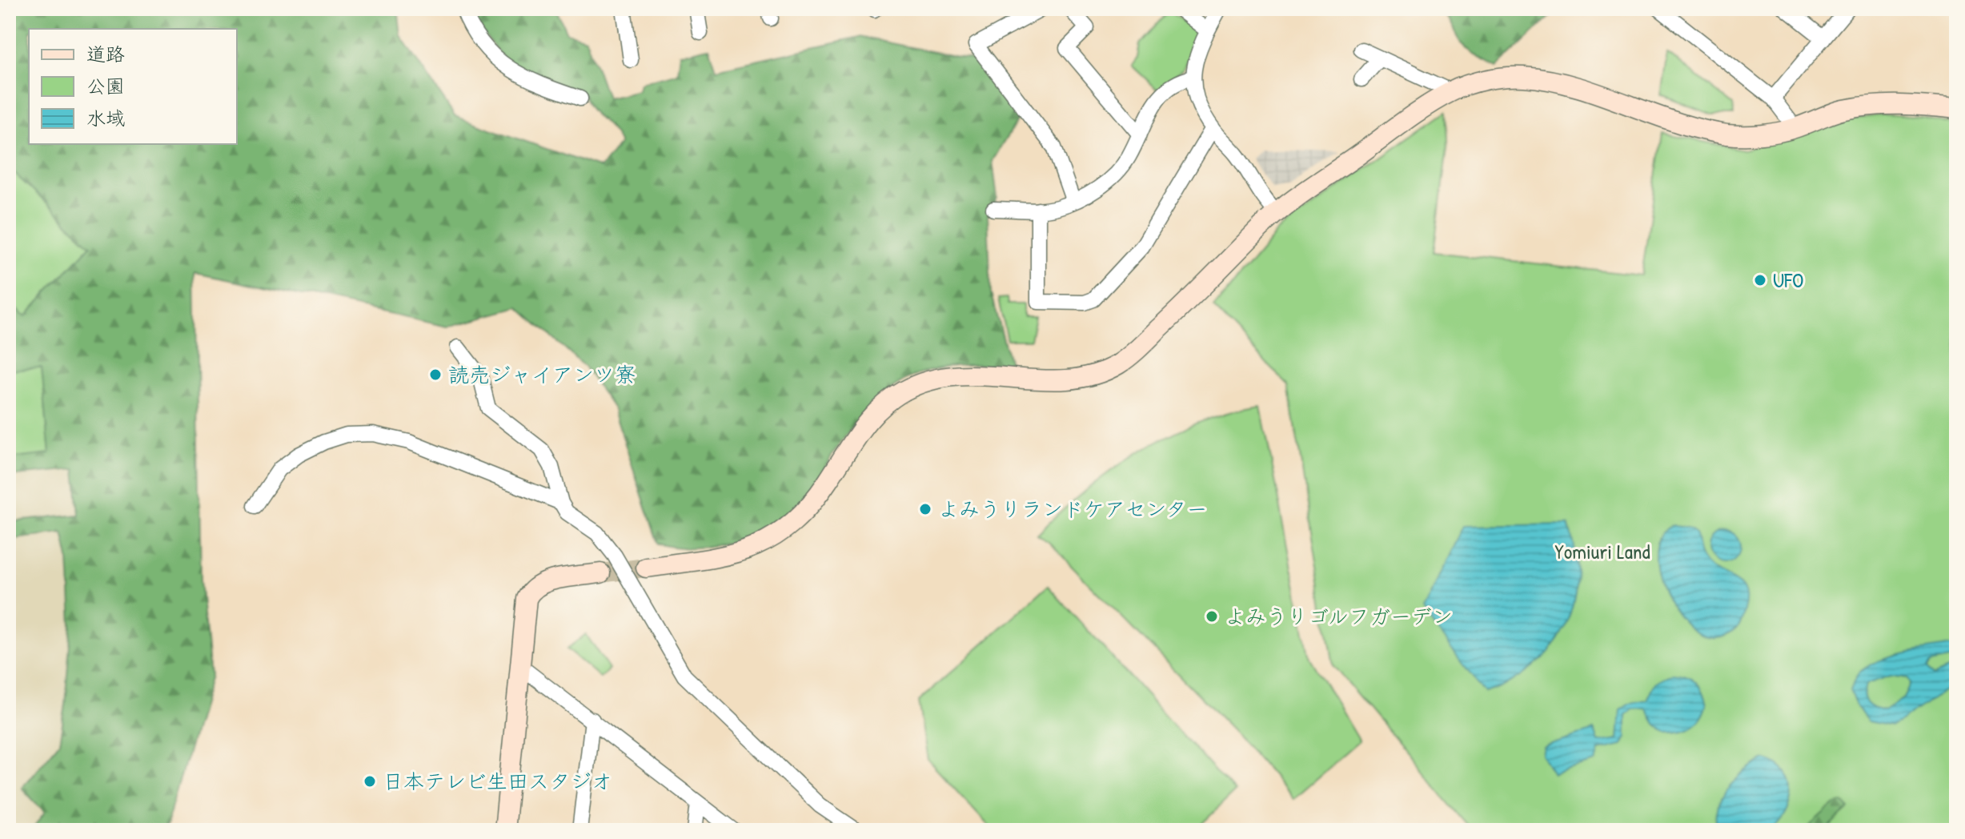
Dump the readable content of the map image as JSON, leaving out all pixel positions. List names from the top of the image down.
{
  "parks": ["Yomiuri Land"],
  "places": [
    "UFO",
    "読売ジャイアンツ寮",
    "よみうりランドケアセンター",
    "よみうりゴルフガーデン",
    "日本テレビ生田スタジオ"
  ],
  "legend": ["道路", "公園", "水域"]
}
